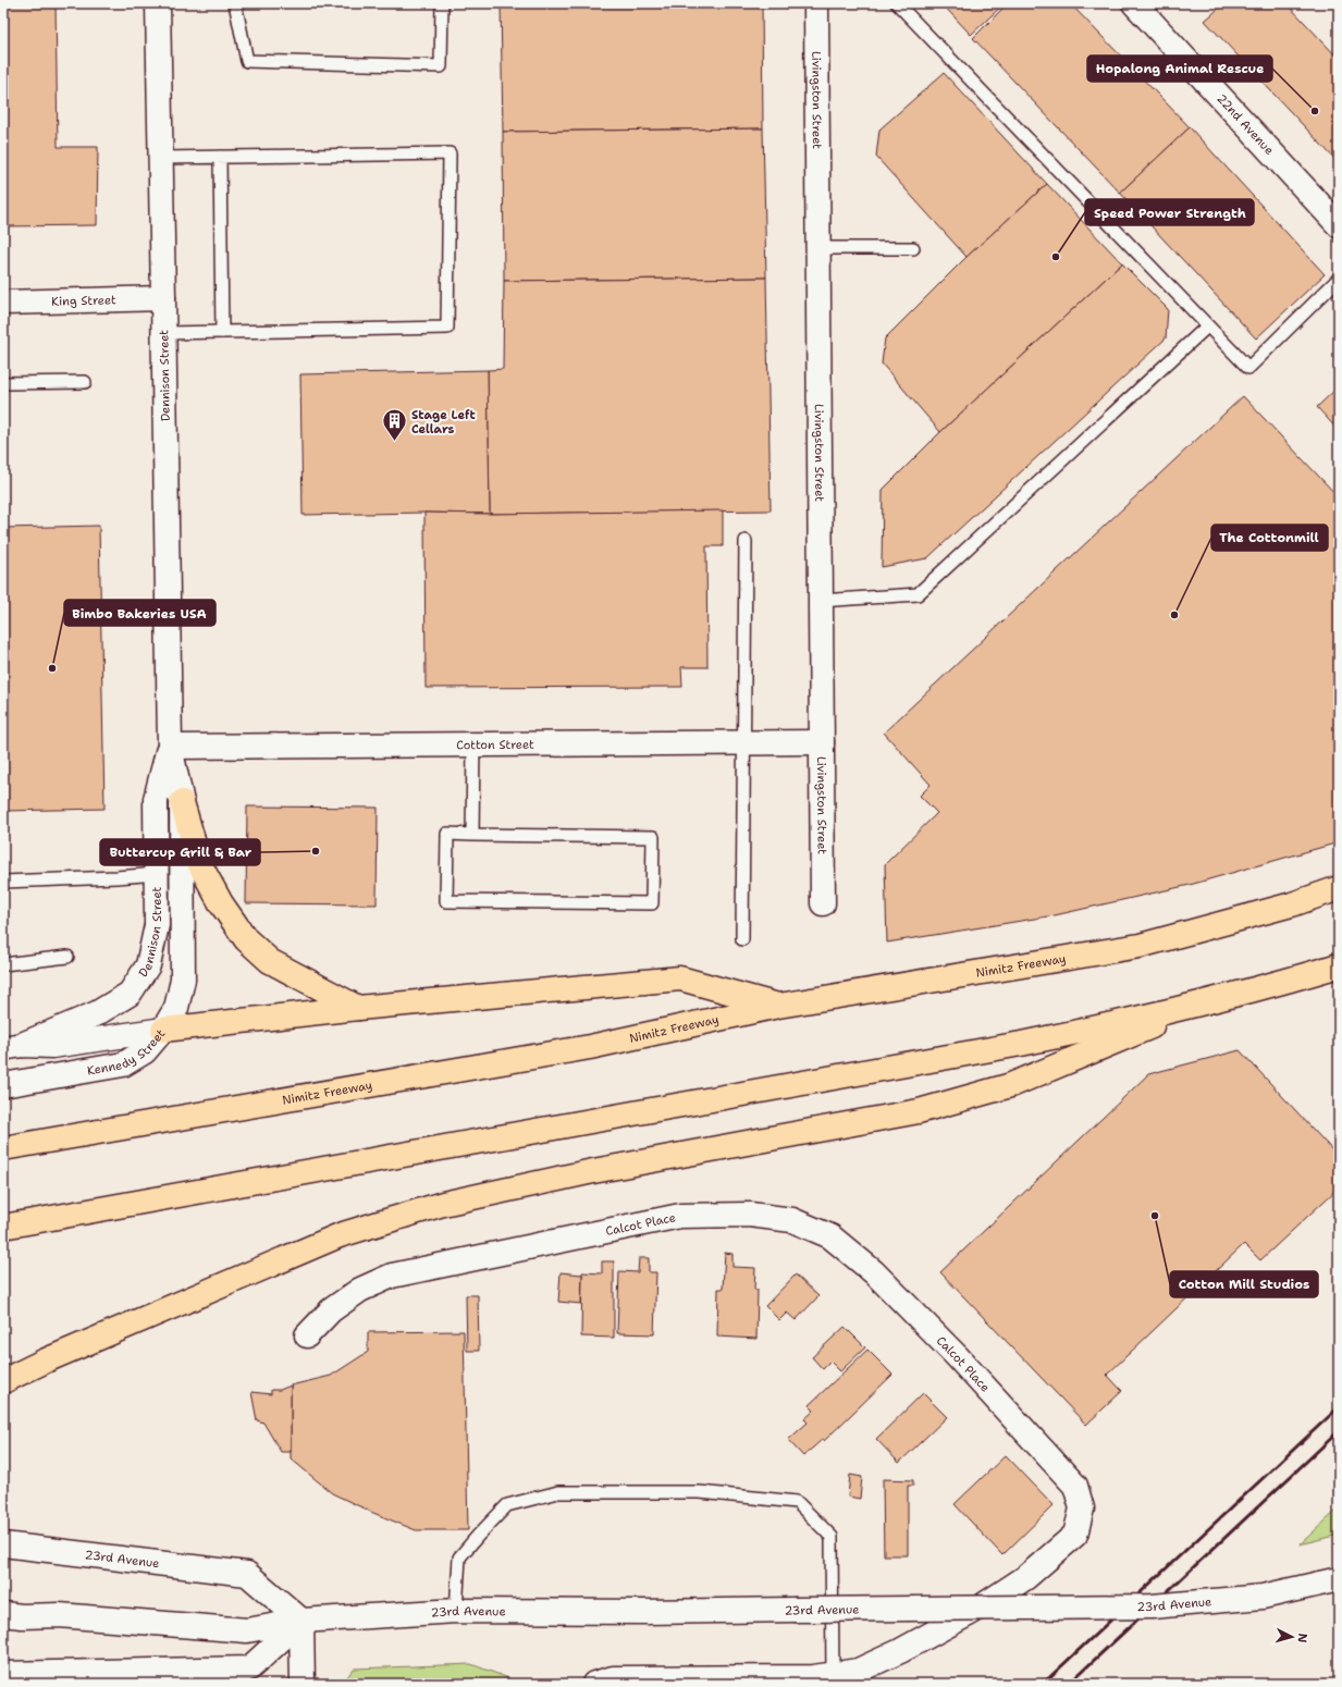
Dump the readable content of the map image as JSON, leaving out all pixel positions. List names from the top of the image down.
{
  "streets": {
    "highway": ["Nimitz Freeway"],
    "street": [
      "Livingston Street",
      "22nd Avenue",
      "King Street",
      "Dennison Street",
      "Cotton Street",
      "Kennedy Street",
      "Calcot Place",
      "23rd Avenue"
    ]
  },
  "crossings": [
    ["Livingston Street", "Cotton Street"],
    ["King Street", "Dennison Street"],
    ["Dennison Street", "Cotton Street"],
    ["Dennison Street", "Kennedy Street"]
  ],
  "places": {
    "other": [
      "Hopalong Animal Rescue",
      "Speed Power Strength",
      "The Cottonmill",
      "Bimbo Bakeries USA",
      "Buttercup Grill & Bar",
      "Cotton Mill Studios"
    ],
    "building": ["Stage Left Cellars"]
  },
  "north": "right"
}
